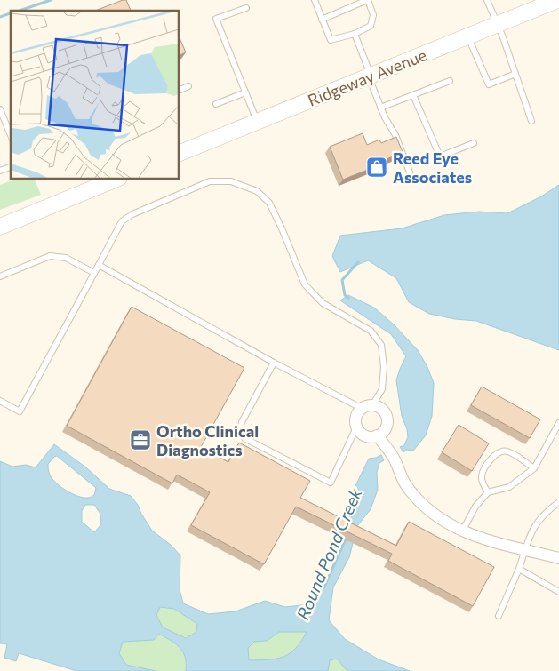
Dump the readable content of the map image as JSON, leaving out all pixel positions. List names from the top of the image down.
{
  "streets": {
    "main road": ["Ridgeway Avenue"]
  },
  "water": ["Round Pond Creek"],
  "places": {
    "shop": ["Reed Eye Associates"],
    "office": ["Ortho Clinical Diagnostics"]
  }
}
